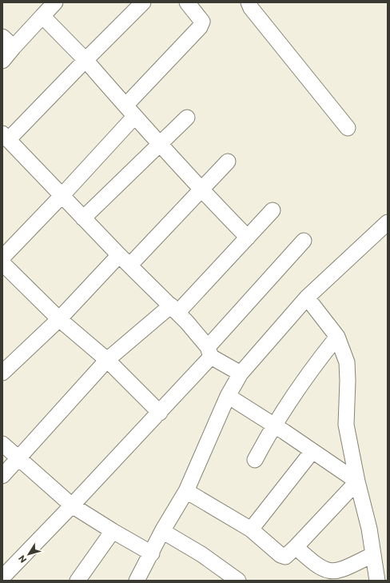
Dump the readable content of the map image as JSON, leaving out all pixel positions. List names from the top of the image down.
{
  "north": "bottom left"
}
